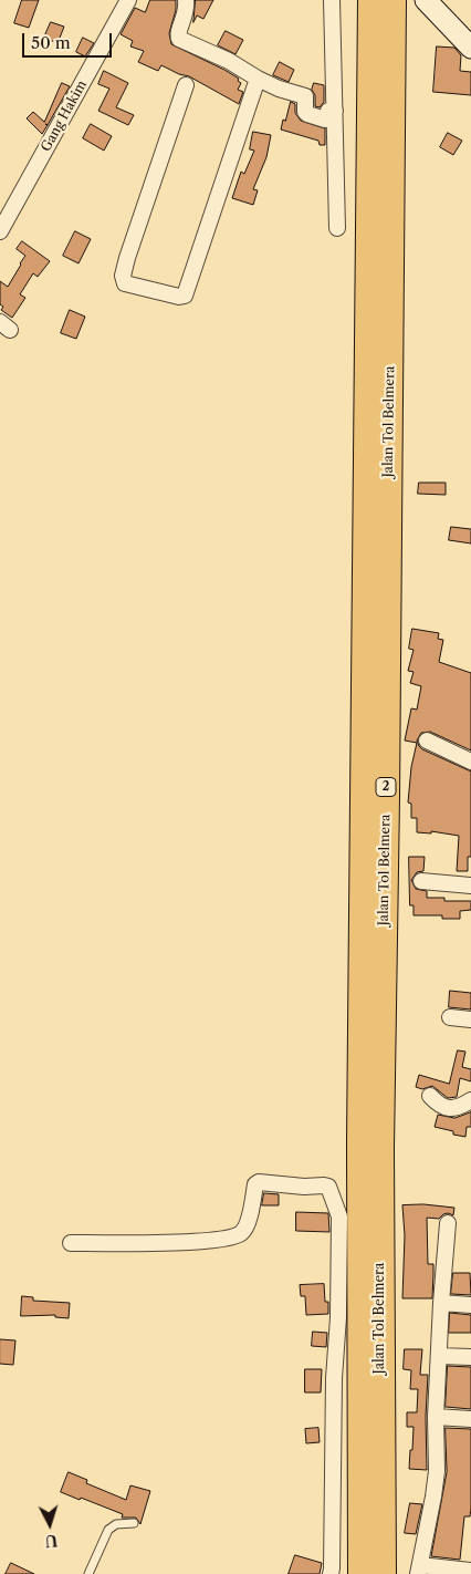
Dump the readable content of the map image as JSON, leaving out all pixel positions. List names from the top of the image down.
{
  "streets": {
    "highway": ["Jalan Tol Belmera", "2"],
    "street": ["Gang Hakim"]
  },
  "scale_bar": "50 m",
  "north": "bottom"
}
